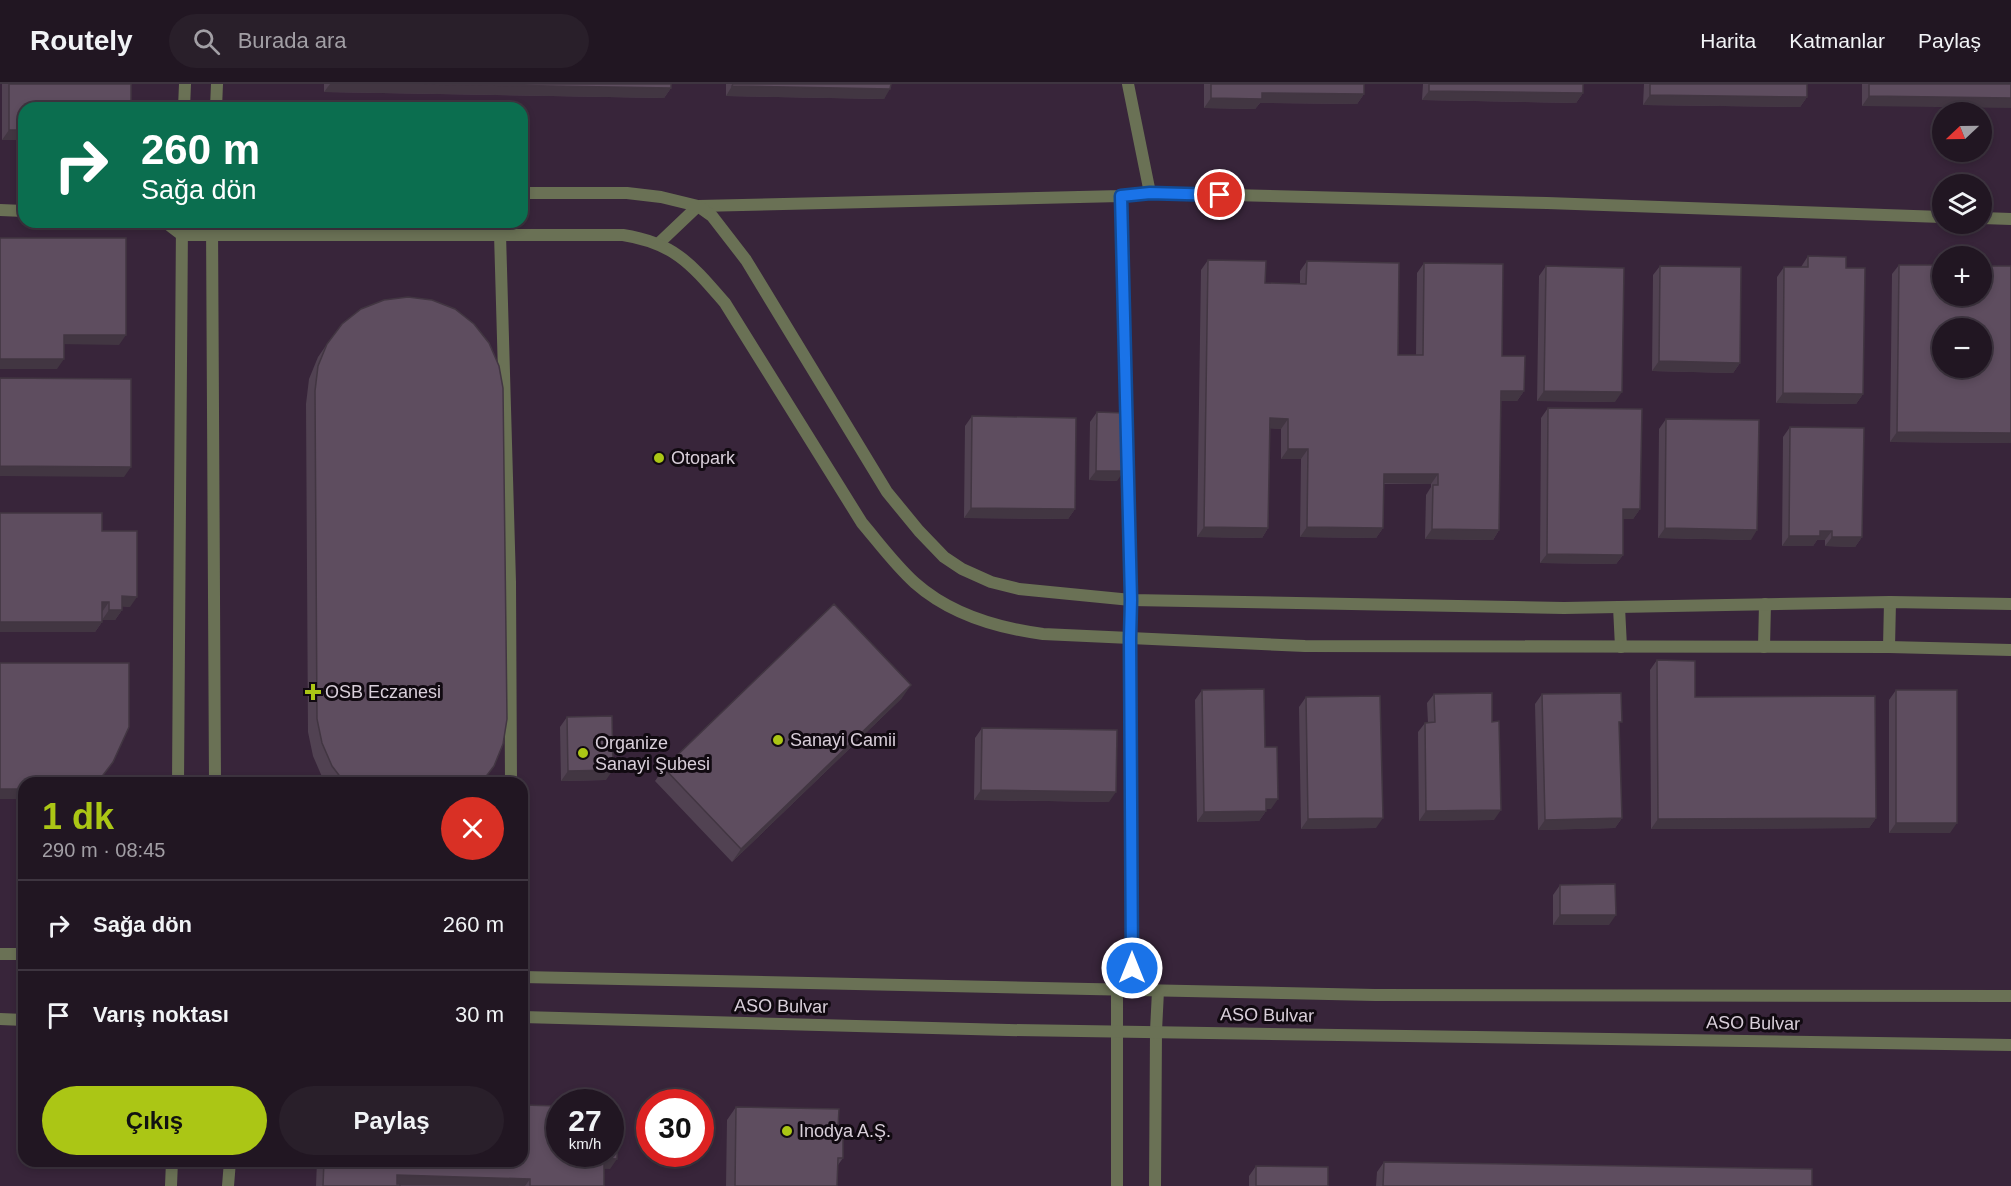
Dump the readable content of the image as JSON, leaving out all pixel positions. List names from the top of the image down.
{
  "streets": {
    "street": ["ASO Bulvar"]
  },
  "places": {
    "other": [
      "Otopark",
      "Sanayi Camii",
      "Organize Sanayi Şubesi",
      "Inodya A.Ş."
    ],
    "health": ["OSB Eczanesi"]
  },
  "north": "left",
  "page": {
    "header": "Routely",
    "search": "Burada ara",
    "nav": ["Harita", "Katmanlar", "Paylaş"],
    "map_buttons": ["+", "−"],
    "turn": ["260 m", "Sağa dön"],
    "heading": ["1 dk", "290 m · 08:45"],
    "list": [
      {
        "name": "Sağa dön",
        "value": "260 m"
      },
      {
        "name": "Varış noktası",
        "value": "30 m"
      }
    ],
    "buttons": ["Çıkış", "Paylaş"],
    "speed": "27 km/h",
    "limit": "30"
  }
}
